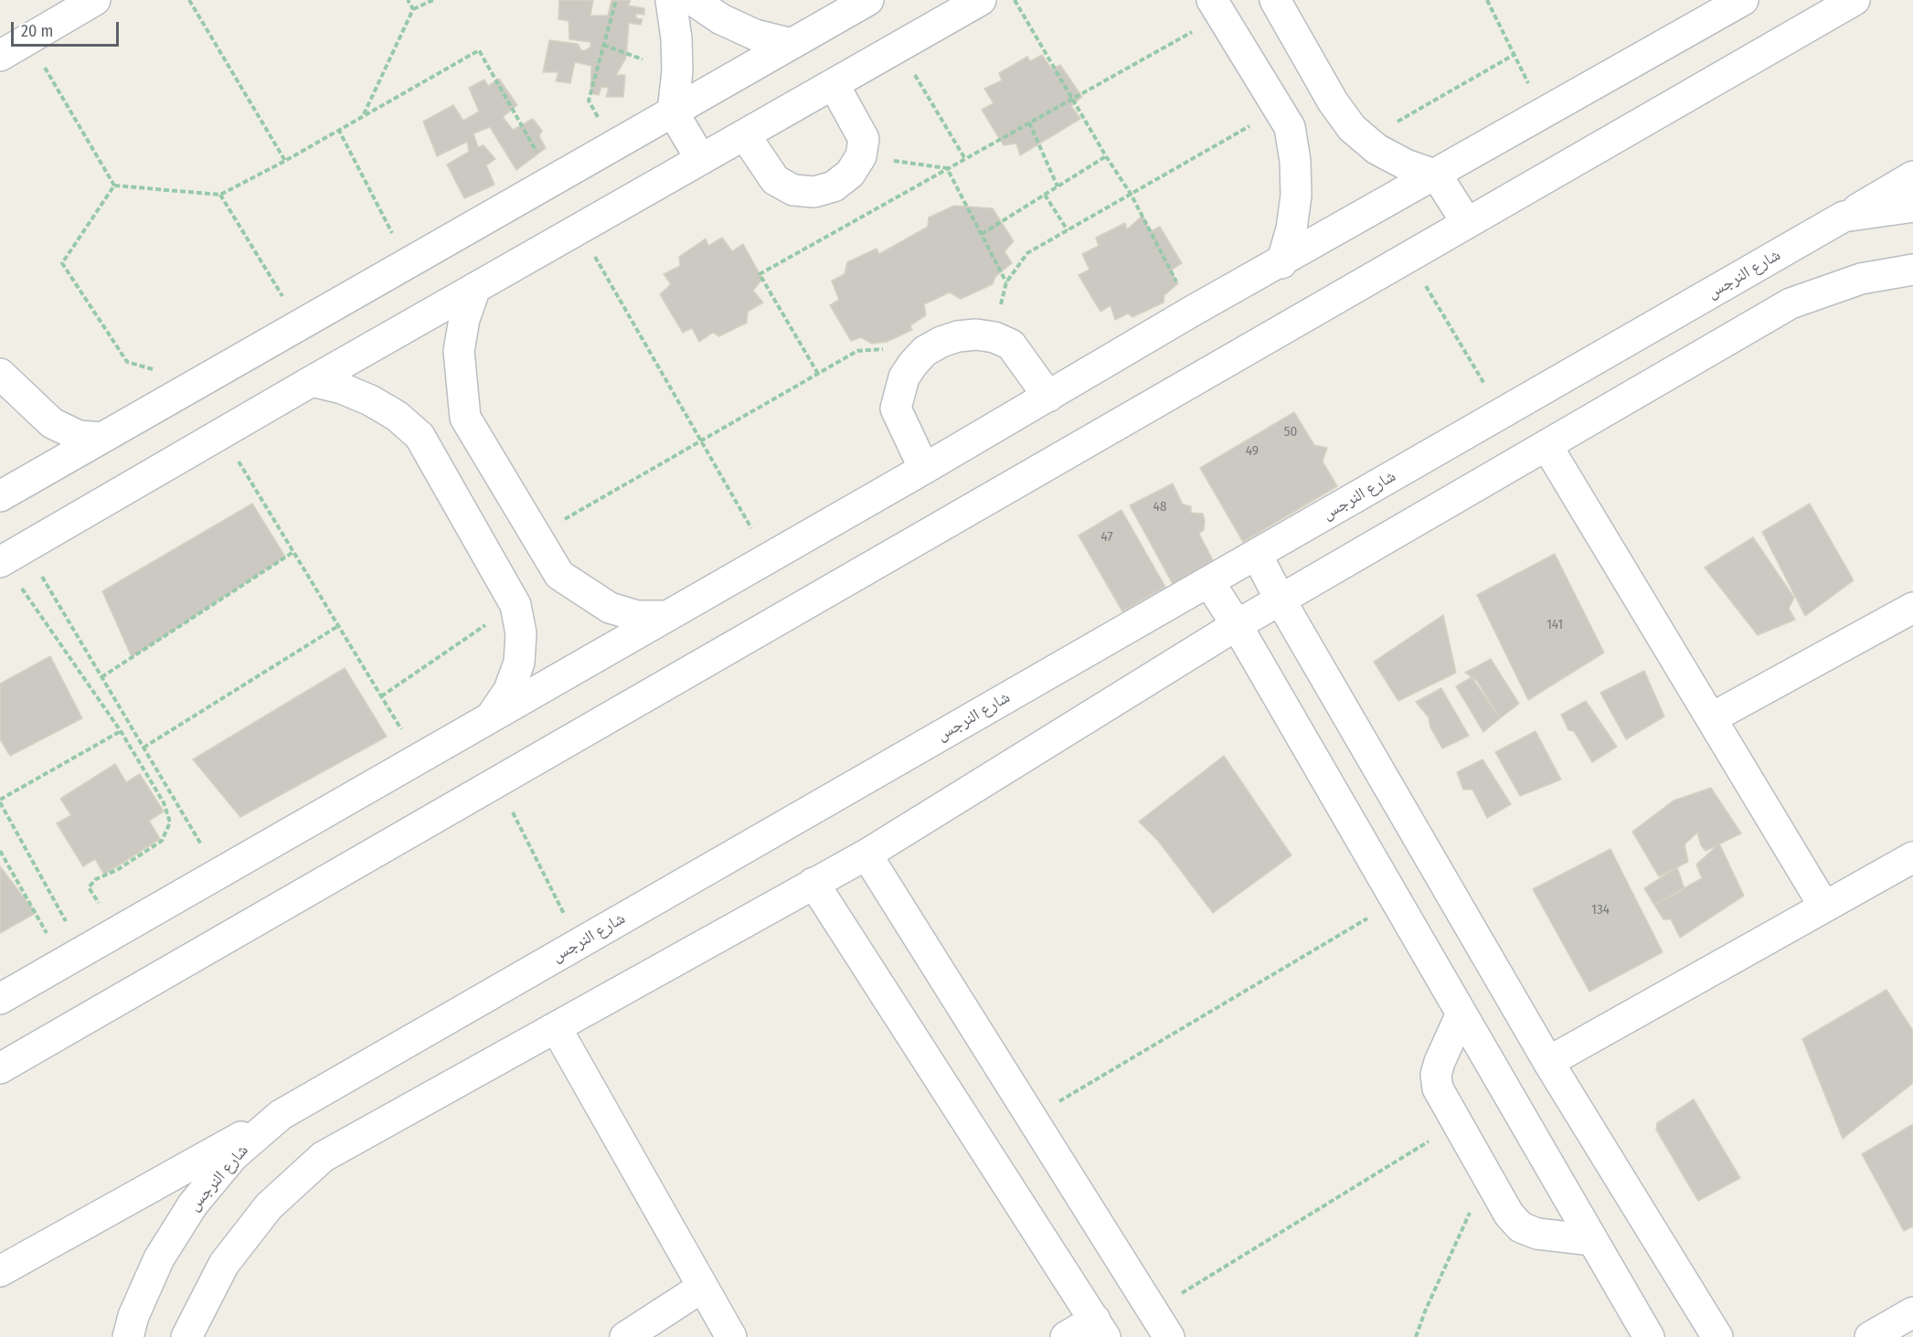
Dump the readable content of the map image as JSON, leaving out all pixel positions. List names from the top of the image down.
{
  "streets": {
    "street": ["شارع النرجس"]
  },
  "house_numbers": [
    "50",
    "49",
    "48",
    "47",
    "141",
    "134"
  ],
  "scale_bar": "20 m"
}
